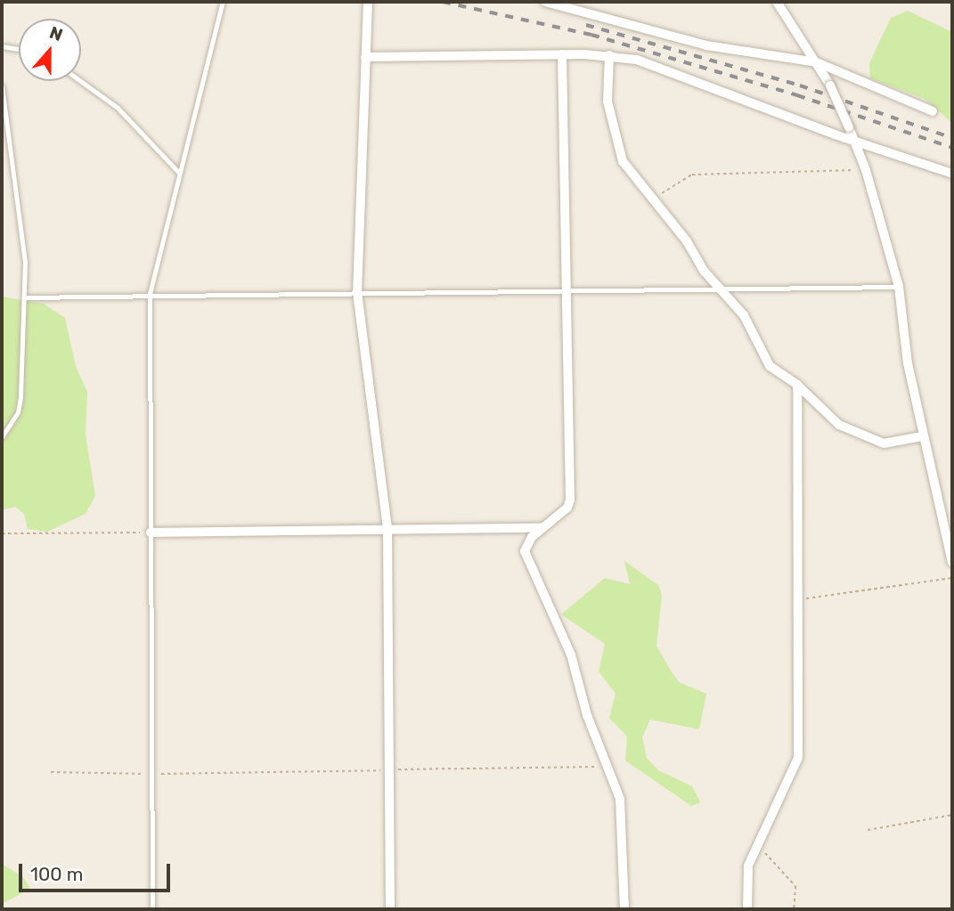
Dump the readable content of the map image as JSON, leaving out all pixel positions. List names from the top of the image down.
{
  "scale_bar": "100 m",
  "north": "top"
}
